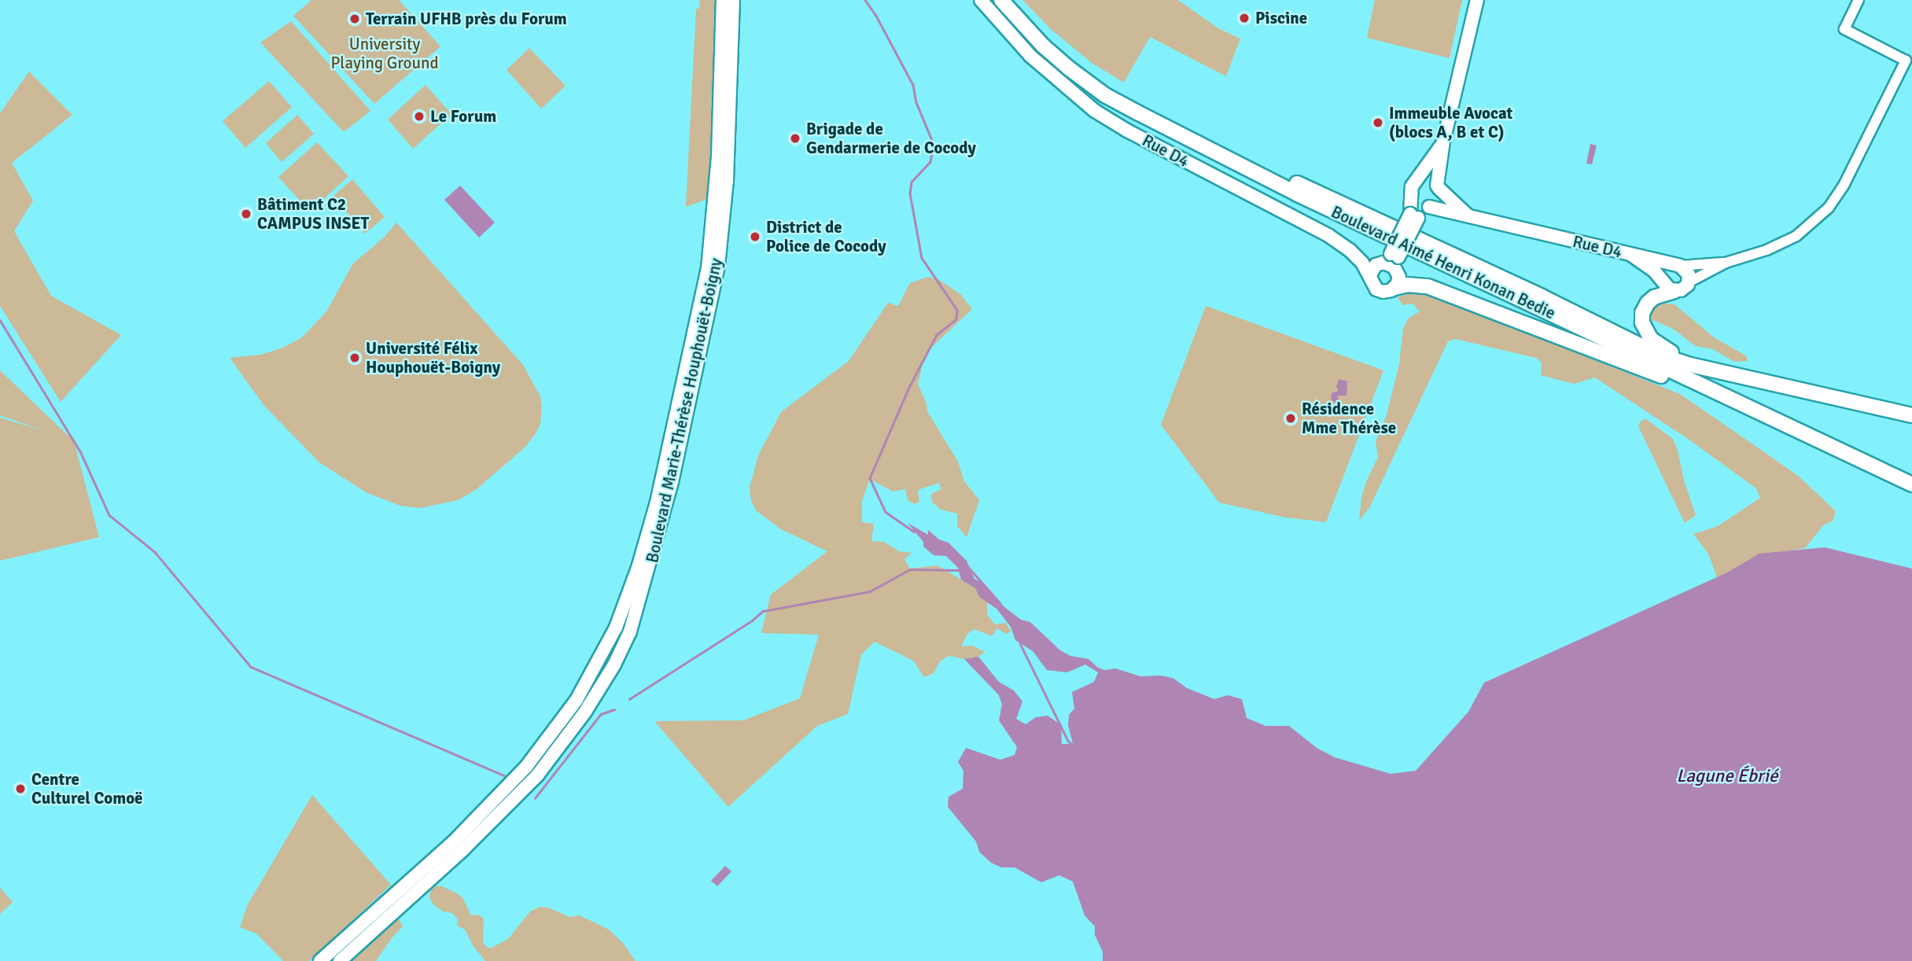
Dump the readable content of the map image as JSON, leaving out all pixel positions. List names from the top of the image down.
{
  "streets": {
    "highway": ["Boulevard Aimé Henri Konan Bedie"],
    "main road": ["Rue D4", "Boulevard Marie-Thérèse Houphouët-Boigny"]
  },
  "water": ["Lagune Ébrié"],
  "parks": ["University Playing Ground"],
  "places": [
    "Piscine",
    "Terrain UFHB près du Forum",
    "Le Forum",
    "Immeuble Avocat (blocs A, B et C)",
    "Brigade de Gendarmerie de Cocody",
    "Bâtiment C2 CAMPUS INSET",
    "District de Police de Cocody",
    "Université Félix Houphouët-Boigny",
    "Résidence Mme Thérèse",
    "Centre Culturel Comoë"
  ]
}
